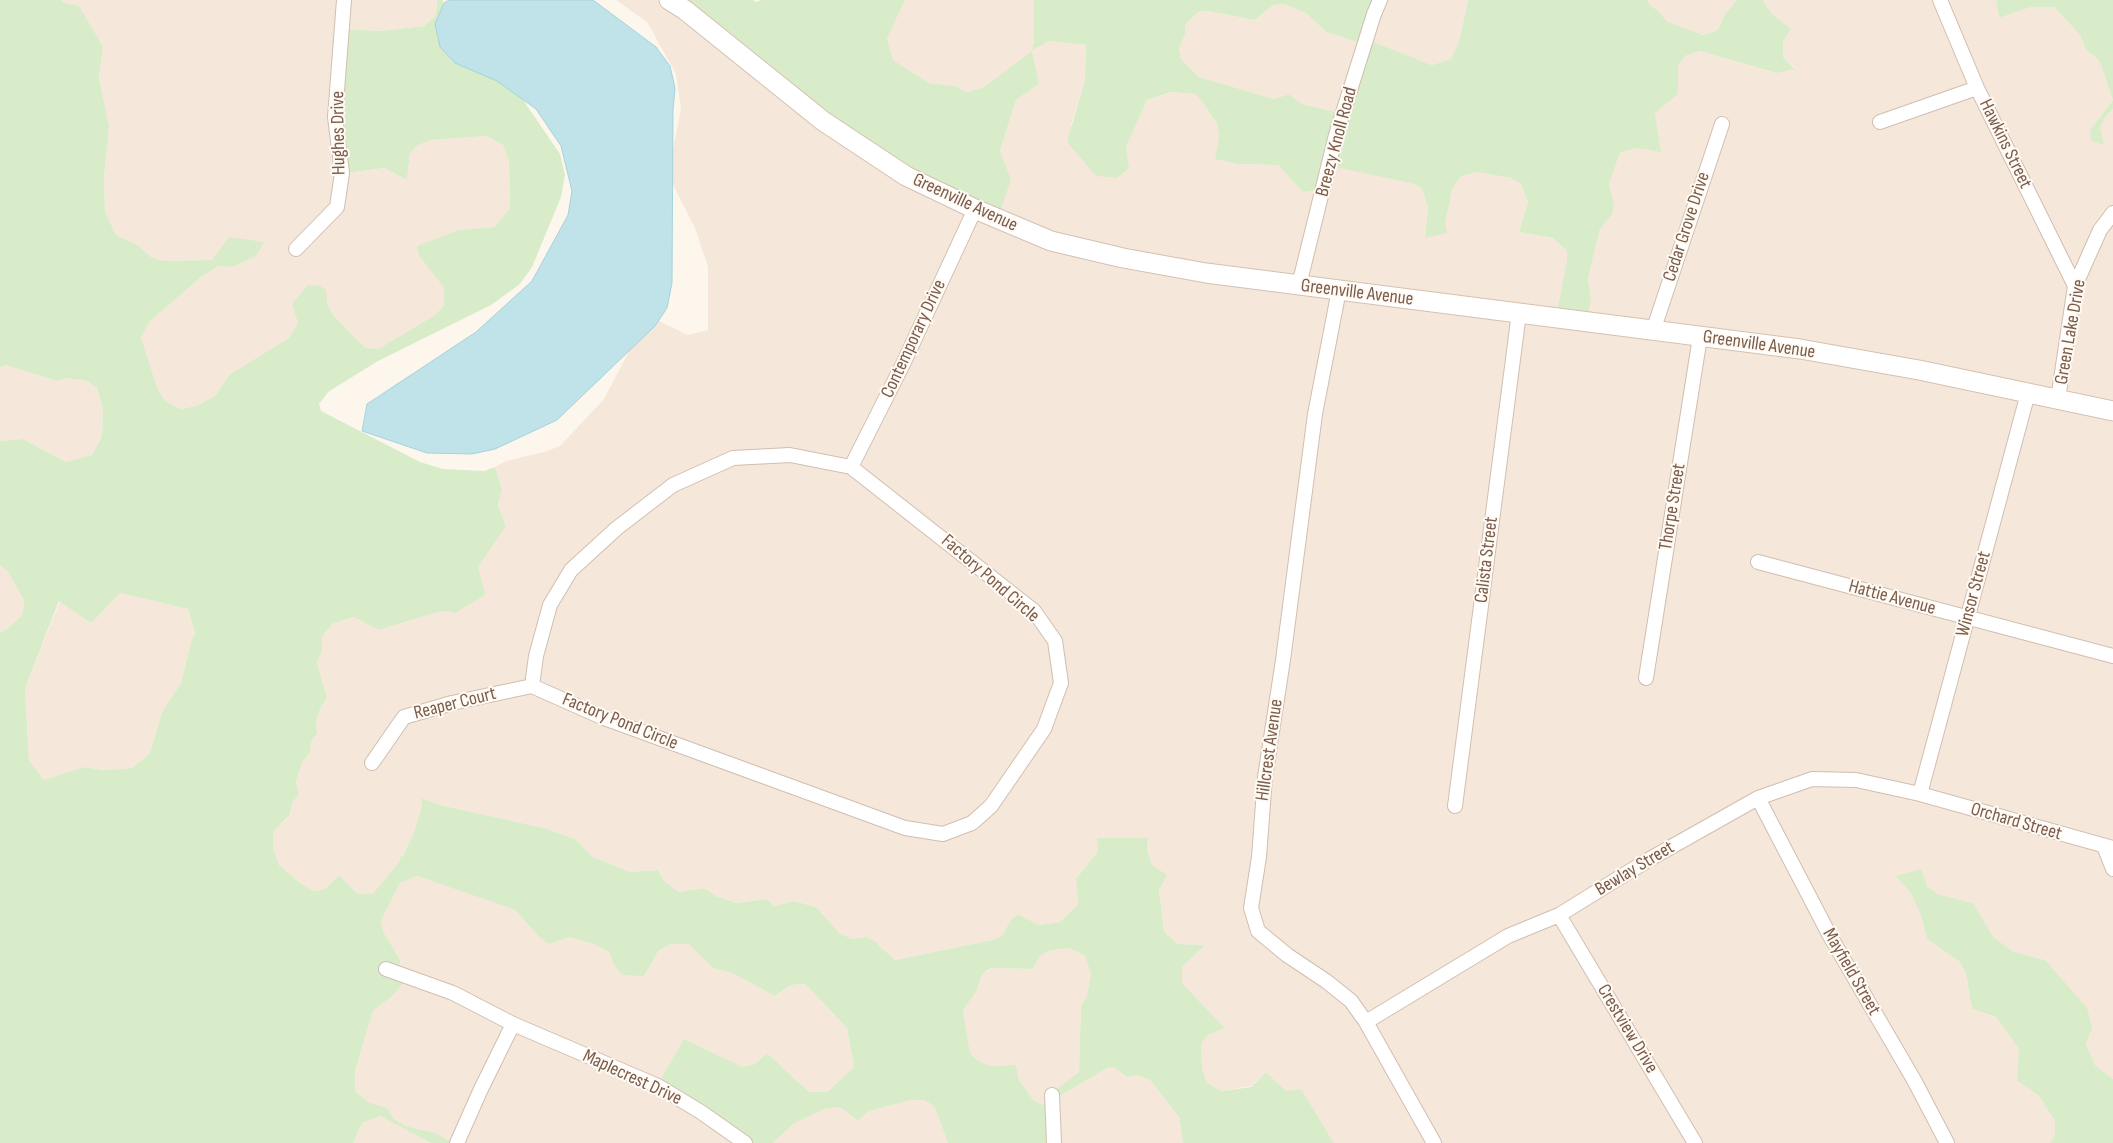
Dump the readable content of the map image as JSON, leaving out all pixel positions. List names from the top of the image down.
{
  "streets": {
    "main road": ["Greenville Avenue"],
    "street": [
      "Hughes Drive",
      "Breezy Knoll Road",
      "Hawkins Street",
      "Cedar Grove Drive",
      "Green Lake Drive",
      "Contemporary Drive",
      "Thorpe Street",
      "Calista Street",
      "Factory Pond Circle",
      "Winsor Street",
      "Hattie Avenue",
      "Reaper Court",
      "Hillcrest Avenue",
      "Orchard Street",
      "Bewlay Street",
      "Mayfield Street",
      "Crestview Drive",
      "Maplecrest Drive"
    ]
  },
  "crossings": [
    ["Breezy Knoll Road", "Greenville Avenue"],
    ["Hawkins Street", "Green Lake Drive"],
    ["Greenville Avenue", "Cedar Grove Drive"],
    ["Greenville Avenue", "Green Lake Drive"],
    ["Greenville Avenue", "Contemporary Drive"],
    ["Greenville Avenue", "Thorpe Street"],
    ["Greenville Avenue", "Calista Street"],
    ["Greenville Avenue", "Winsor Street"],
    ["Greenville Avenue", "Hillcrest Avenue"],
    ["Contemporary Drive", "Factory Pond Circle"],
    ["Factory Pond Circle", "Reaper Court"],
    ["Winsor Street", "Hattie Avenue"],
    ["Winsor Street", "Orchard Street"],
    ["Winsor Street", "Bewlay Street"],
    ["Hillcrest Avenue", "Bewlay Street"],
    ["Orchard Street", "Bewlay Street"],
    ["Bewlay Street", "Mayfield Street"],
    ["Bewlay Street", "Crestview Drive"]
  ]
}
